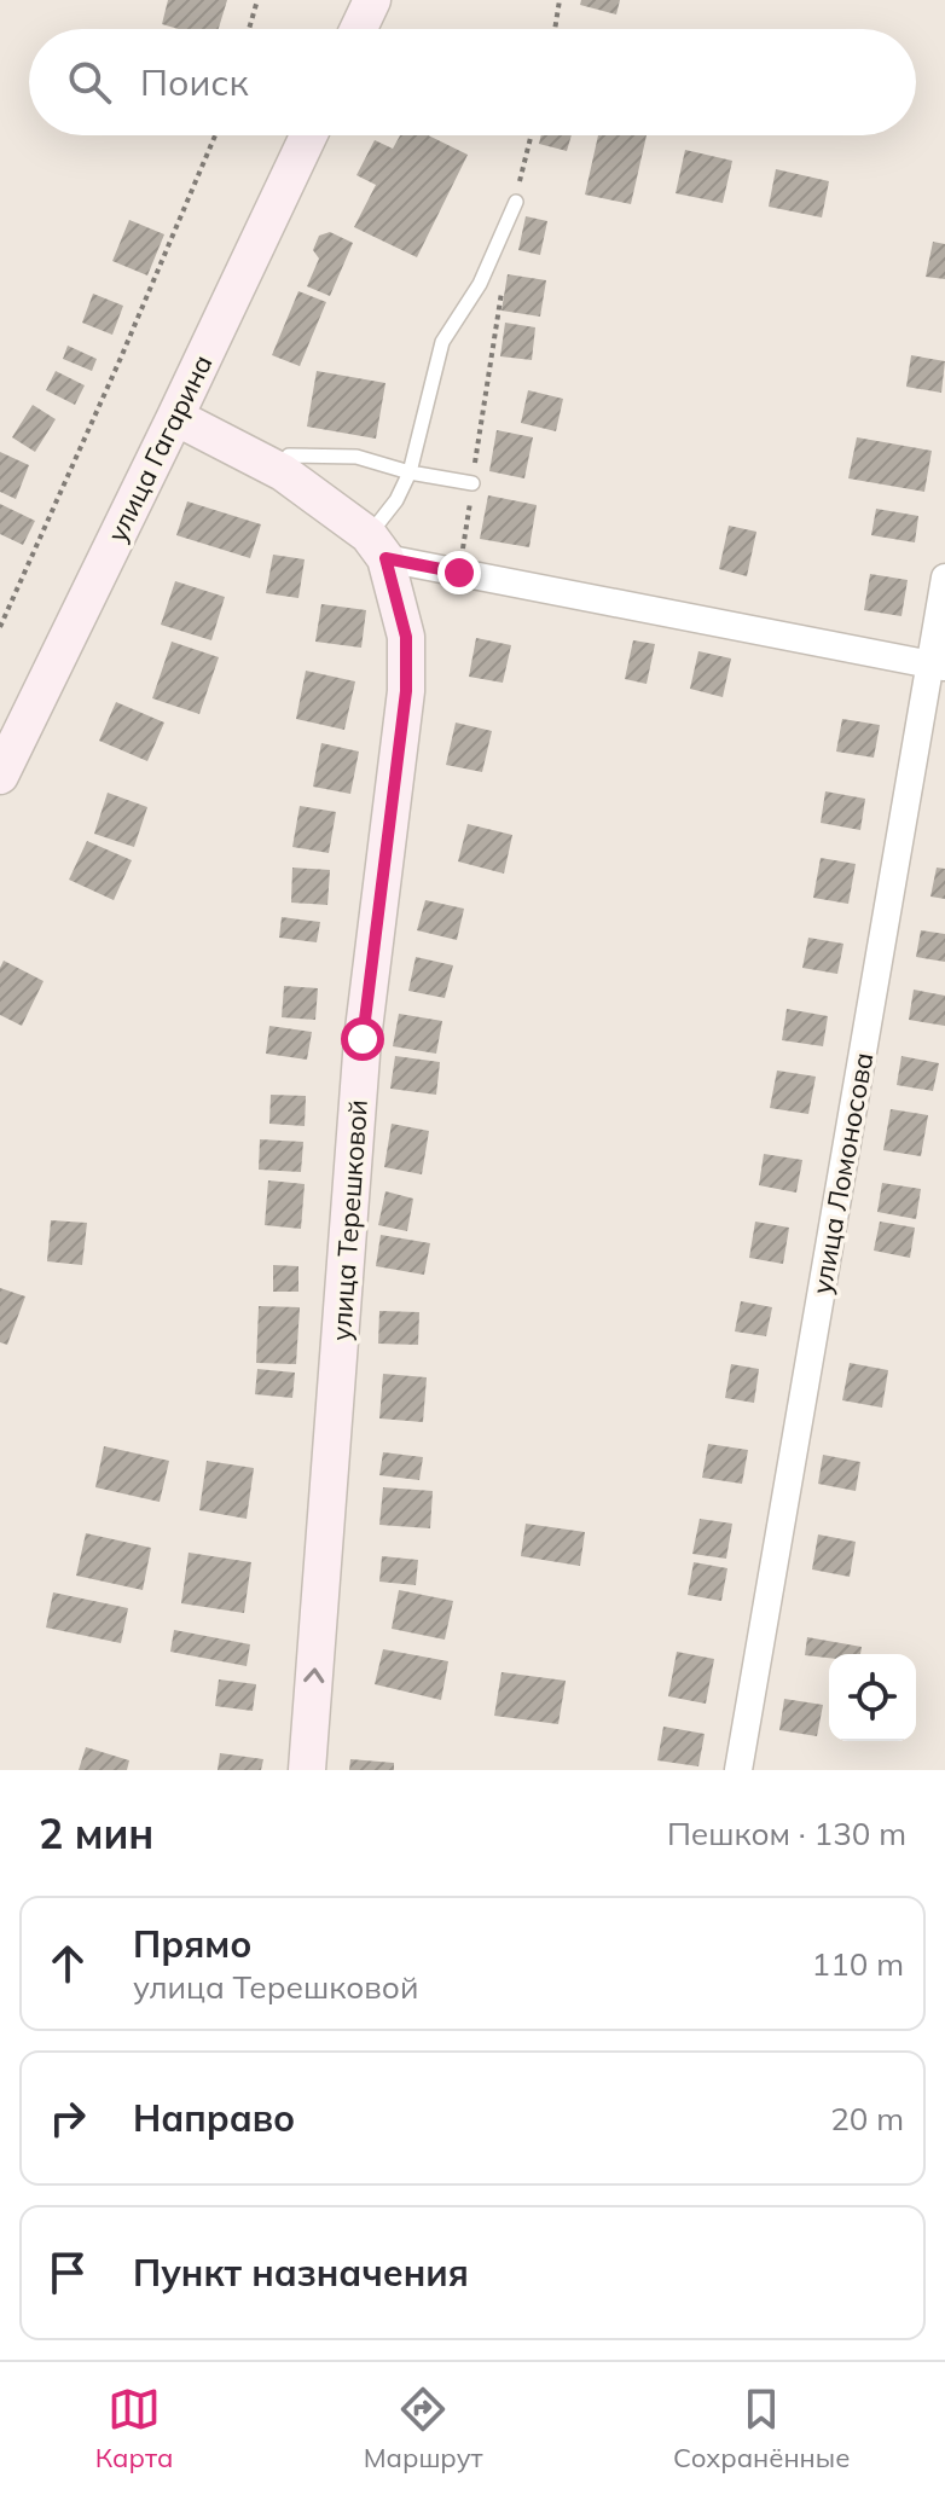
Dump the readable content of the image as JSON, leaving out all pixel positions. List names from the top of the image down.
{
  "streets": {
    "street": ["улица Гагарина", "улица Ломоносова", "улица Терешковой"]
  },
  "one_way": ["улица Терешковой"],
  "page": {
    "search": "Поиск",
    "heading": ["2 мин", "Пешком · 130 m"],
    "list": [
      ["Прямо", "улица Терешковой", "110 m"],
      ["Направо", "20 m"],
      "Пункт назначения"
    ],
    "nav": ["Карта", "Маршрут", "Сохранённые"]
  }
}
